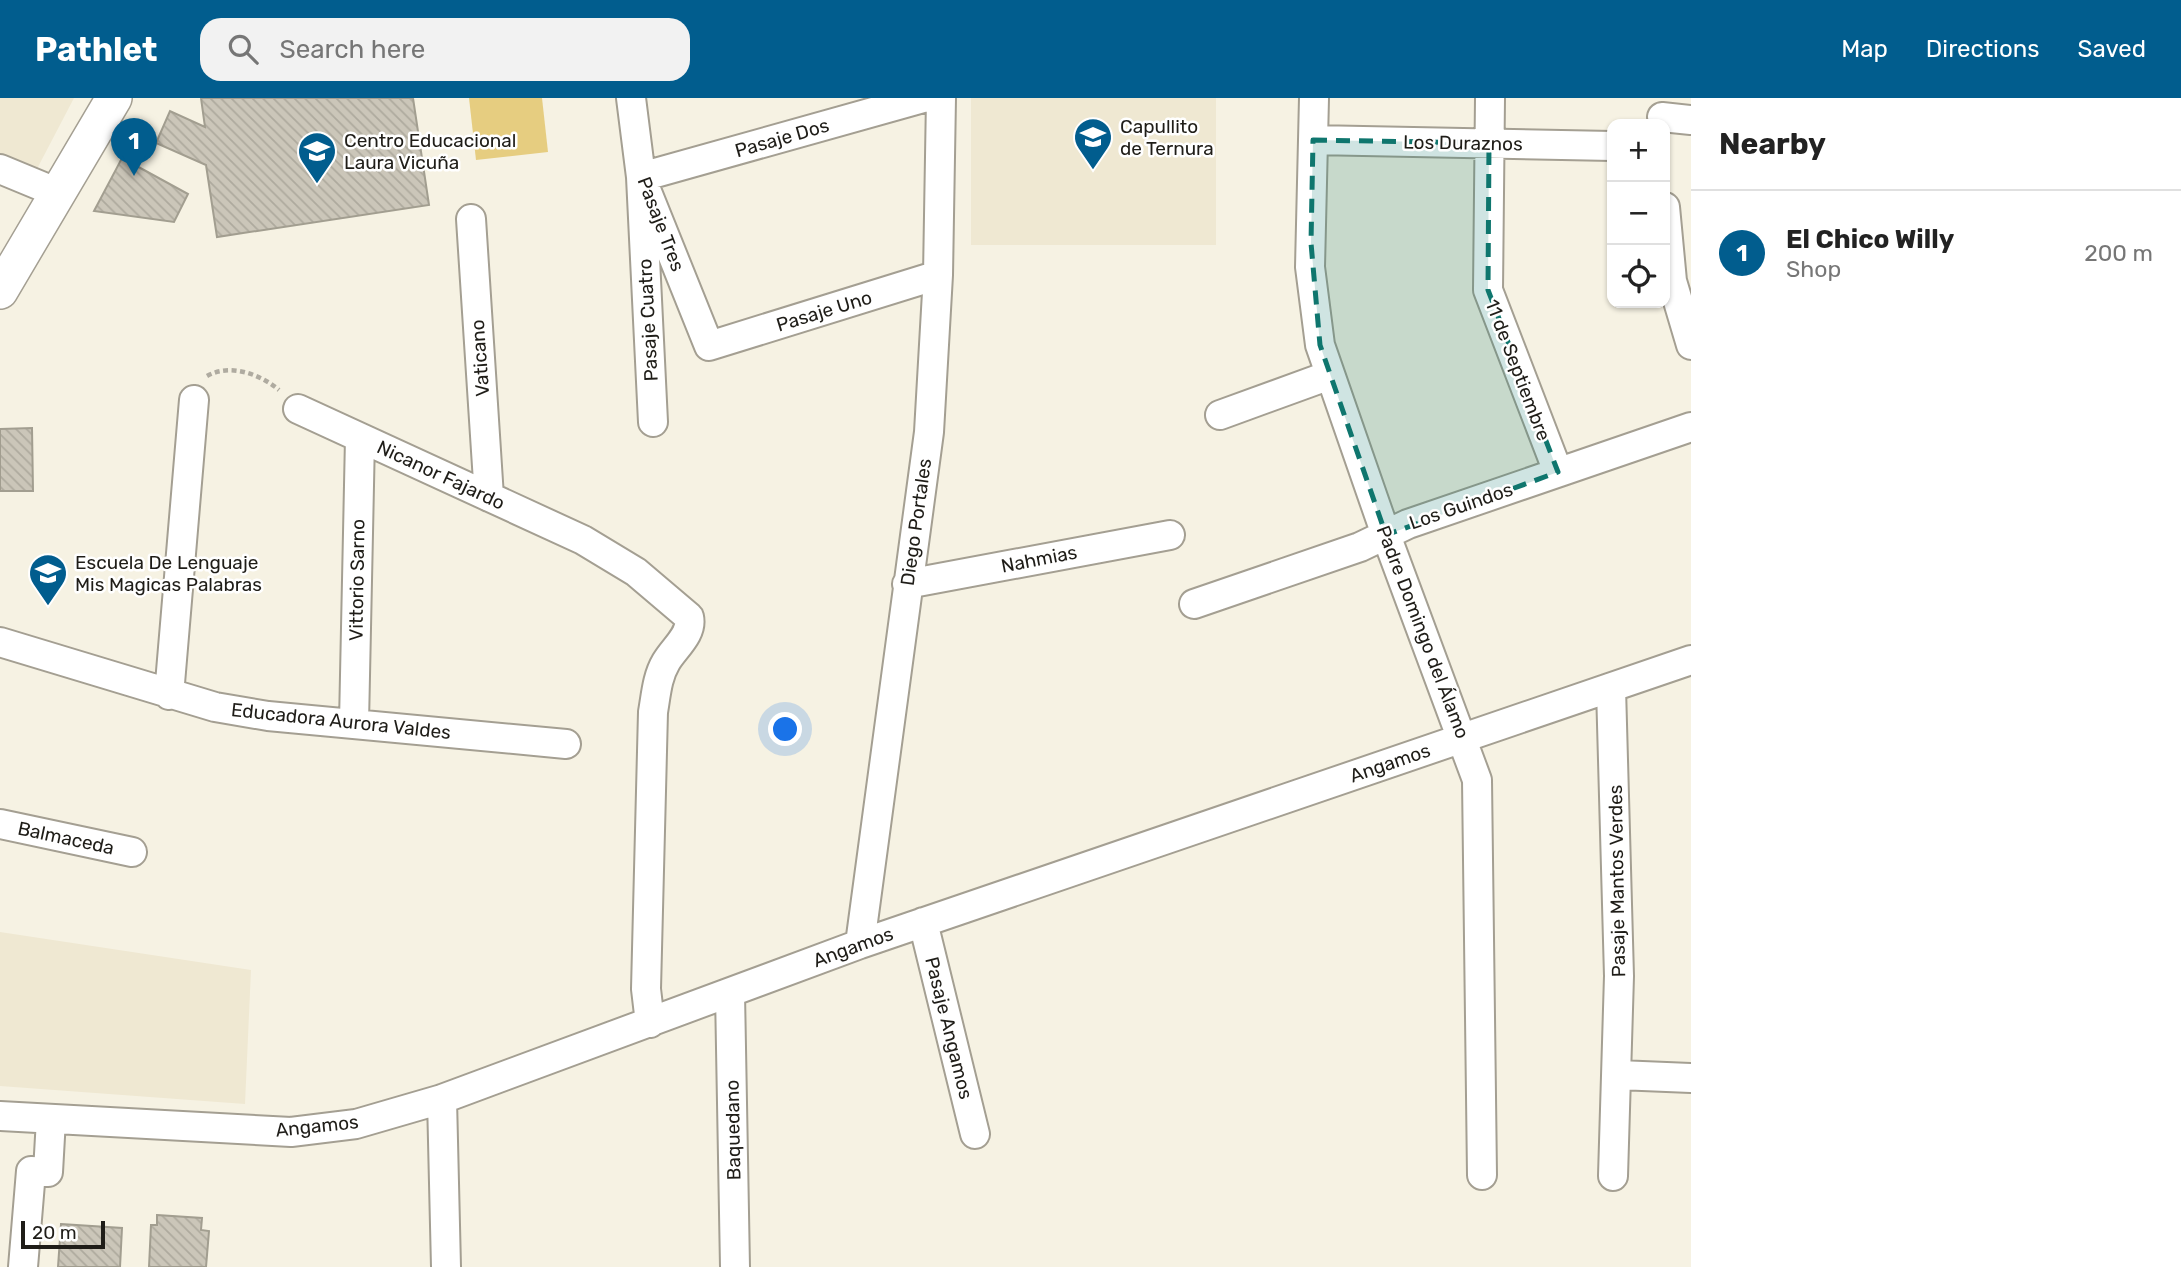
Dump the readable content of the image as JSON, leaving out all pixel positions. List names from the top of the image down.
{
  "streets": {
    "street": [
      "Pasaje Dos",
      "Los Duraznos",
      "Pasaje Tres",
      "Pasaje Uno",
      "Pasaje Cuatro",
      "Vaticano",
      "11 de Septiembre",
      "Nicanor Fajardo",
      "Los Guindos",
      "Diego Portales",
      "Nahmias",
      "Vittorio Sarno",
      "Padre Domingo del Álamo",
      "Educadora Aurora Valdes",
      "Angamos",
      "Balmaceda",
      "Pasaje Mantos Verdes",
      "Pasaje Angamos",
      "Baquedano"
    ]
  },
  "crossings": [
    ["Pasaje Dos", "Pasaje Tres"],
    ["Pasaje Dos", "Pasaje Cuatro"],
    ["Los Duraznos", "11 de Septiembre"],
    ["Los Duraznos", "Padre Domingo del Álamo"],
    ["Pasaje Tres", "Pasaje Uno"],
    ["Pasaje Tres", "Pasaje Cuatro"],
    ["Pasaje Uno", "Diego Portales"],
    ["Vaticano", "Nicanor Fajardo"],
    ["11 de Septiembre", "Los Guindos"],
    ["Nicanor Fajardo", "Vittorio Sarno"],
    ["Nicanor Fajardo", "Angamos"],
    ["Los Guindos", "Padre Domingo del Álamo"],
    ["Diego Portales", "Nahmias"],
    ["Diego Portales", "Angamos"],
    ["Vittorio Sarno", "Educadora Aurora Valdes"],
    ["Padre Domingo del Álamo", "Angamos"],
    ["Angamos", "Pasaje Mantos Verdes"],
    ["Angamos", "Pasaje Angamos"],
    ["Angamos", "Baquedano"]
  ],
  "places": {
    "school or university": ["Capullito de Ternura", "Centro Educacional Laura Vicuña", "Escuela De Lenguaje Mis Magicas Palabras"]
  },
  "scale_bar": "20 m",
  "page": {
    "header": "Pathlet",
    "search": "Search here",
    "nav": ["Map", "Directions", "Saved"],
    "heading": "Nearby",
    "pins": "1",
    "map_buttons": ["+", "−"],
    "list": [
      {
        "mark": "1",
        "name": "El Chico Willy",
        "note": "Shop",
        "value": "200 m"
      }
    ],
    "scale": "20 m"
  }
}
